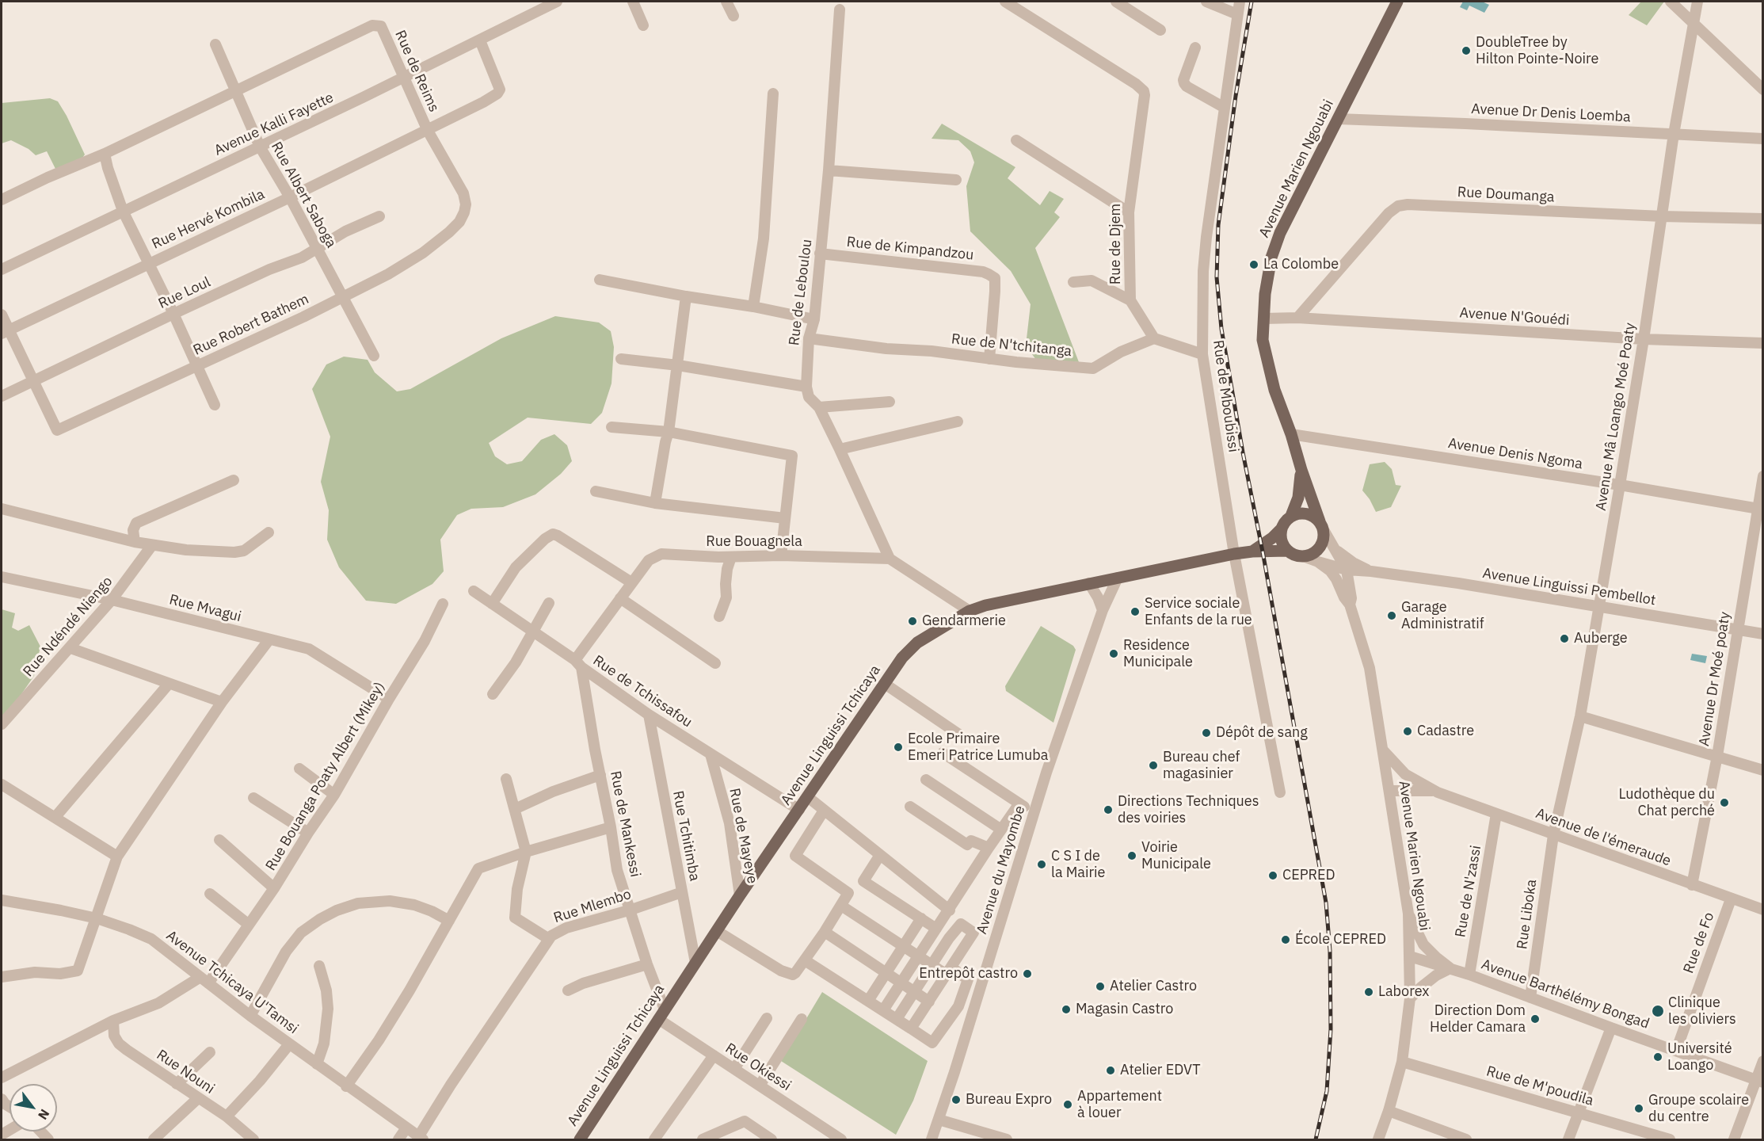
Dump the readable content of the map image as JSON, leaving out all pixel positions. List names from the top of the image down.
{
  "streets": {
    "main road": ["Avenue Marien Ngouabi", "Avenue Linguissi Tchicaya"],
    "street": [
      "Rue de Reims",
      "Avenue Dr Denis Loemba",
      "Avenue Kalli Fayette",
      "Rue Albert Saboga",
      "Rue Doumanga",
      "Rue Hervé Kombila",
      "Rue de Djem",
      "Rue de Kimpandzou",
      "Rue de Leboulou",
      "Rue Loul",
      "Avenue N'Gouédi",
      "Rue Robert Bathem",
      "Rue de N'tchitanga",
      "Rue de Mboubissi",
      "Avenue Mâ Loango Moé Poaty",
      "Avenue Denis Ngoma",
      "Rue Bouagnela",
      "Avenue Linguissi Pembellot",
      "Rue Mvagui",
      "Rue Ndéndé Niengo",
      "Avenue Dr Moé poaty",
      "Rue de Tchissafou",
      "Rue Bouanga Poaty Albert (Mikey)",
      "Rue de Mankessi",
      "Rue Tchitimba",
      "Rue de Mayeye",
      "Avenue de l'émeraude",
      "Avenue du Mayombe",
      "Rue de N'zassi",
      "Rue Mlembo",
      "Rue Liboka",
      "Rue de Fo",
      "Avenue Tchicaya U'Tamsi",
      "Avenue Barthélémy Bongad",
      "Rue Okiessi",
      "Rue Nouni",
      "Rue de M'poudila"
    ]
  },
  "crossings": [
    ["Rue de Reims", "Avenue Kalli Fayette"],
    ["Rue de Reims", "Rue Albert Saboga"],
    ["Rue de Reims", "Rue Hervé Kombila"],
    ["Rue de Reims", "Rue Robert Bathem"],
    ["Avenue Dr Denis Loemba", "Avenue Marien Ngouabi"],
    ["Avenue Dr Denis Loemba", "Avenue Mâ Loango Moé Poaty"],
    ["Avenue Kalli Fayette", "Rue Albert Saboga"],
    ["Avenue Kalli Fayette", "Rue Hervé Kombila"],
    ["Avenue Marien Ngouabi", "Avenue N'Gouédi"],
    ["Avenue Marien Ngouabi", "Avenue Denis Ngoma"],
    ["Avenue Marien Ngouabi", "Avenue Linguissi Pembellot"],
    ["Avenue Marien Ngouabi", "Avenue de l'émeraude"],
    ["Avenue Marien Ngouabi", "Avenue Barthélémy Bongad"],
    ["Avenue Marien Ngouabi", "Rue de M'poudila"],
    ["Rue Albert Saboga", "Rue Hervé Kombila"],
    ["Rue Albert Saboga", "Rue Loul"],
    ["Rue Albert Saboga", "Rue Robert Bathem"],
    ["Rue Doumanga", "Avenue N'Gouédi"],
    ["Rue Doumanga", "Avenue Mâ Loango Moé Poaty"],
    ["Rue de Djem", "Rue de N'tchitanga"],
    ["Rue de Kimpandzou", "Rue de Leboulou"],
    ["Rue de Kimpandzou", "Rue de N'tchitanga"],
    ["Rue de Leboulou", "Rue de N'tchitanga"],
    ["Rue Loul", "Rue Robert Bathem"],
    ["Avenue N'Gouédi", "Avenue Mâ Loango Moé Poaty"],
    ["Rue de Mboubissi", "Avenue Linguissi Tchicaya"],
    ["Avenue Mâ Loango Moé Poaty", "Avenue Denis Ngoma"],
    ["Avenue Mâ Loango Moé Poaty", "Avenue Linguissi Pembellot"],
    ["Avenue Mâ Loango Moé Poaty", "Avenue de l'émeraude"],
    ["Avenue Mâ Loango Moé Poaty", "Rue Liboka"],
    ["Avenue Denis Ngoma", "Avenue Dr Moé poaty"],
    ["Rue Bouagnela", "Rue de Tchissafou"],
    ["Rue Bouagnela", "Rue de Mankessi"],
    ["Avenue Linguissi Pembellot", "Avenue Dr Moé poaty"],
    ["Rue Mvagui", "Rue Ndéndé Niengo"],
    ["Rue Mvagui", "Rue Bouanga Poaty Albert (Mikey)"],
    ["Avenue Dr Moé poaty", "Avenue de l'émeraude"],
    ["Rue de Tchissafou", "Avenue Linguissi Tchicaya"],
    ["Rue de Tchissafou", "Rue de Mankessi"],
    ["Rue de Tchissafou", "Rue Tchitimba"],
    ["Rue de Tchissafou", "Rue de Mayeye"],
    ["Avenue Linguissi Tchicaya", "Rue de Mankessi"],
    ["Avenue Linguissi Tchicaya", "Rue Tchitimba"],
    ["Avenue Linguissi Tchicaya", "Rue de Mayeye"],
    ["Avenue Linguissi Tchicaya", "Avenue du Mayombe"],
    ["Avenue Linguissi Tchicaya", "Rue Okiessi"],
    ["Rue Bouanga Poaty Albert (Mikey)", "Avenue Tchicaya U'Tamsi"],
    ["Rue de Mankessi", "Rue Mlembo"],
    ["Rue de Mankessi", "Rue Okiessi"],
    ["Rue Tchitimba", "Rue Mlembo"],
    ["Avenue de l'émeraude", "Rue de N'zassi"],
    ["Avenue de l'émeraude", "Rue Liboka"],
    ["Avenue de l'émeraude", "Rue de Fo"],
    ["Rue de N'zassi", "Avenue Barthélémy Bongad"],
    ["Rue Mlembo", "Avenue Tchicaya U'Tamsi"],
    ["Rue Liboka", "Avenue Barthélémy Bongad"],
    ["Rue de Fo", "Avenue Barthélémy Bongad"]
  ],
  "places": [
    "DoubleTree by Hilton Pointe-Noire",
    "La Colombe",
    "Service sociale Enfants de la rue",
    "Garage Administratif",
    "Gendarmerie",
    "Auberge",
    "Residence Municipale",
    "Cadastre",
    "Dépôt de sang",
    "Ecole Primaire Emeri Patrice Lumuba",
    "Bureau chef magasinier",
    "Ludothèque du Chat perché",
    "Directions Techniques des voiries",
    "Voirie Municipale",
    "C S I de la Mairie",
    "CEPRED",
    "École CEPRED",
    "Entrepôt castro",
    "Atelier Castro",
    "Laborex",
    "Magasin Castro",
    "Clinique les oliviers",
    "Direction Dom Helder Camara",
    "Université Loango",
    "Atelier EDVT",
    "Bureau Expro",
    "Appartement à louer",
    "Groupe scolaire du centre"
  ],
  "north": "bottom right"
}
